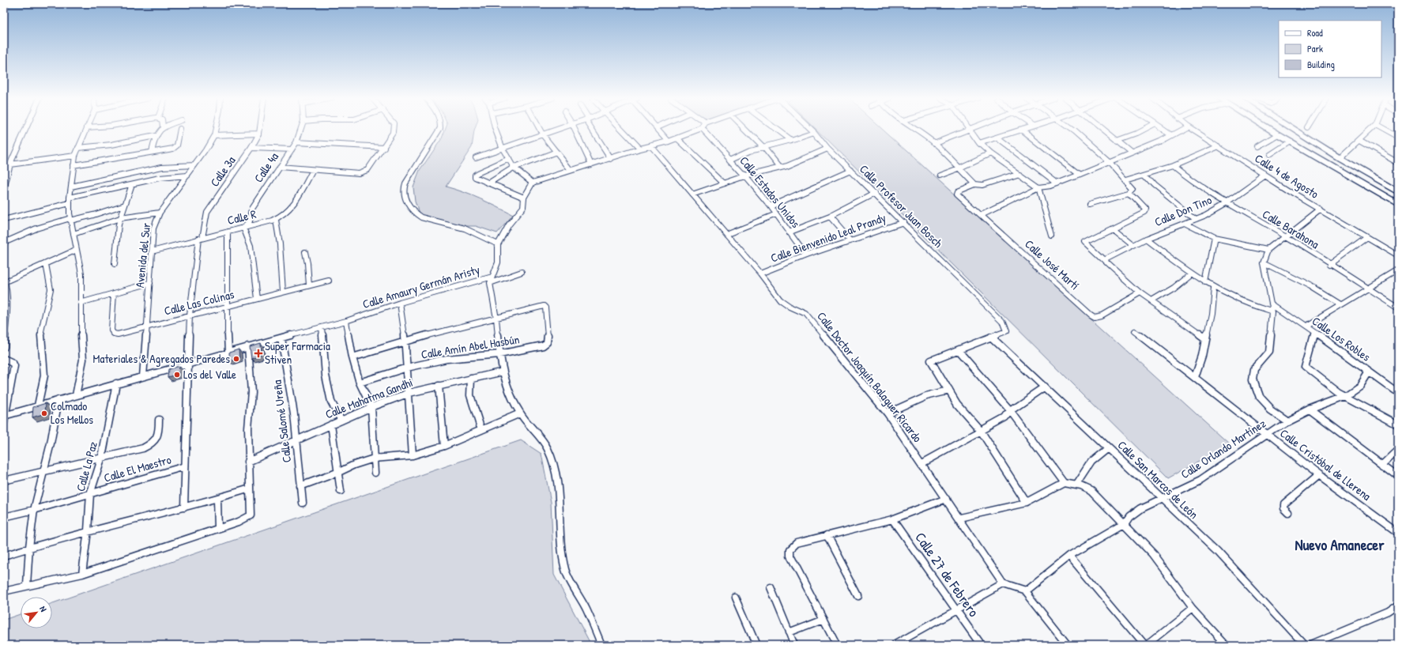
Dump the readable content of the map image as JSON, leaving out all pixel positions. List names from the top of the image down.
{
  "streets": {
    "street": [
      "Calle 4a",
      "Calle 3a",
      "Calle 4 de Agosto",
      "Calle Estados Unidos",
      "Calle Profesor Juan Bosch",
      "Calle Don Tino",
      "Calle R",
      "Calle Barahona",
      "Calle Bienvenido Leal Prandy",
      "Avenida del Sur",
      "Calle José Martí",
      "Calle Amaury Germán Aristy",
      "Calle Las Colinas",
      "Calle Los Robles",
      "Calle Amín Abel Hasbún",
      "Calle Doctor Joaquín Balaguer Ricardo",
      "Calle Mahatma Gandhi",
      "Calle Salomé Ureña",
      "Calle Orlando Martínez",
      "Calle Cristóbal de Llerena",
      "Calle La Paz",
      "Calle El Maestro",
      "Calle San Marcos de León",
      "Calle 27 de Febrero"
    ]
  },
  "crossings": [
    ["Calle 4a", "Calle R"],
    ["Calle 3a", "Calle R"],
    ["Calle 3a", "Calle Amaury Germán Aristy"],
    ["Calle 3a", "Calle Las Colinas"],
    ["Calle 3a", "Calle El Maestro"],
    ["Calle 4 de Agosto", "Calle Don Tino"],
    ["Calle Estados Unidos", "Calle Bienvenido Leal Prandy"],
    ["Calle Profesor Juan Bosch", "Calle Bienvenido Leal Prandy"],
    ["Calle Profesor Juan Bosch", "Calle San Marcos de León"],
    ["Calle Don Tino", "Calle Barahona"],
    ["Calle R", "Avenida del Sur"],
    ["Calle Bienvenido Leal Prandy", "Calle Doctor Joaquín Balaguer Ricardo"],
    ["Avenida del Sur", "Calle Amaury Germán Aristy"],
    ["Avenida del Sur", "Calle Las Colinas"],
    ["Calle Amaury Germán Aristy", "Calle Salomé Ureña"],
    ["Calle Amaury Germán Aristy", "Calle La Paz"],
    ["Calle Los Robles", "Calle Orlando Martínez"],
    ["Calle Mahatma Gandhi", "Calle Salomé Ureña"],
    ["Calle Orlando Martínez", "Calle Cristóbal de Llerena"],
    ["Calle Orlando Martínez", "Calle San Marcos de León"],
    ["Calle La Paz", "Calle El Maestro"]
  ],
  "districts": ["Nuevo Amanecer"],
  "places": {
    "health": ["Super Farmacia Stiven"],
    "other": ["Materiales & Agregados Paredes", "Los del Valle", "Colmado Los Mellos"]
  },
  "legend": ["Road", "Park", "Building"],
  "north": "top right"
}
